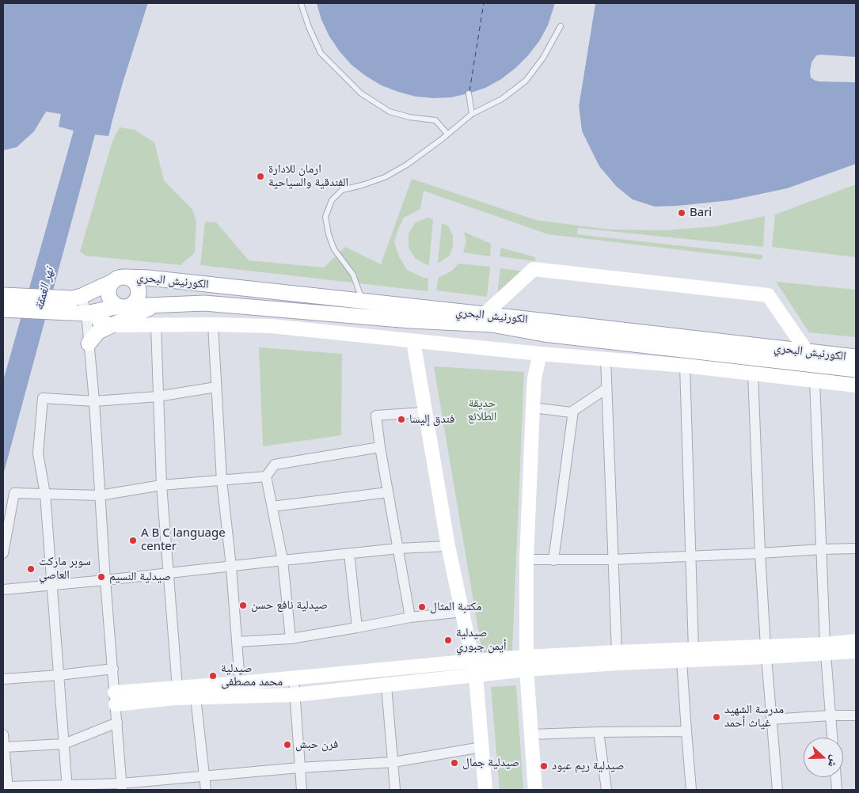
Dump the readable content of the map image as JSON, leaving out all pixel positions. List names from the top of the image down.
{
  "streets": {
    "main road": ["الكورنيش البحري"]
  },
  "water": ["نهر الغمقة"],
  "parks": ["حديقة الطلائع"],
  "places": [
    "ارمان للادارة الفندقية والسياحية",
    "Bari",
    "فندق إليسا",
    "A B C language center",
    "سوبر ماركت العاصي",
    "صيدلية النسيم",
    "صيدلية نافع حسن",
    "مكتبة المثال",
    "صيدلية أيمن جبوري",
    "صيدلية محمد مصطفى",
    "مدرسة الشهيد غياث أحمد",
    "فرن حبش",
    "صيدلية جمال",
    "صيدلية ريم عبود"
  ],
  "north": "right"
}
